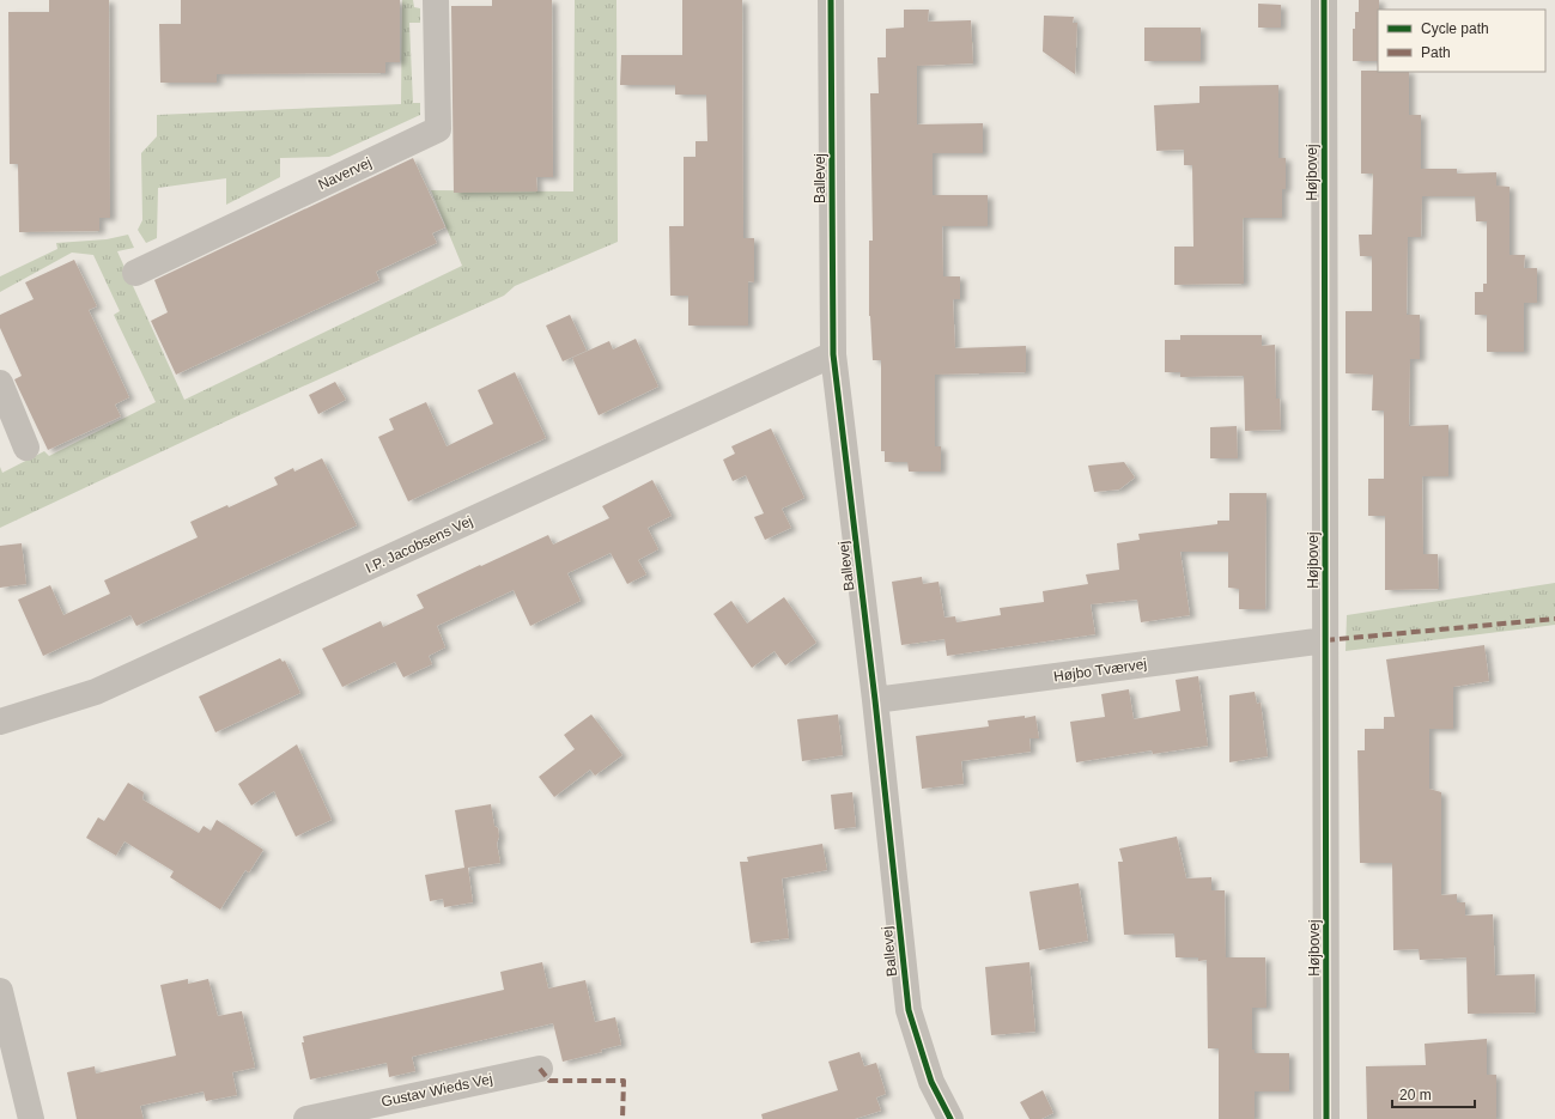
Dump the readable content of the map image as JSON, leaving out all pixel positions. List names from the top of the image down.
{
  "streets": {
    "street": [
      "Højbovej",
      "Navervej",
      "Ballevej",
      "I.P. Jacobsens Vej",
      "Højbo Tværvej",
      "Gustav Wieds Vej"
    ]
  },
  "crossings": [
    ["Højbovej", "Højbo Tværvej"],
    ["Ballevej", "I.P. Jacobsens Vej"],
    ["Ballevej", "Højbo Tværvej"]
  ],
  "legend": ["Cycle path", "Path"],
  "scale_bar": "20 m"
}
